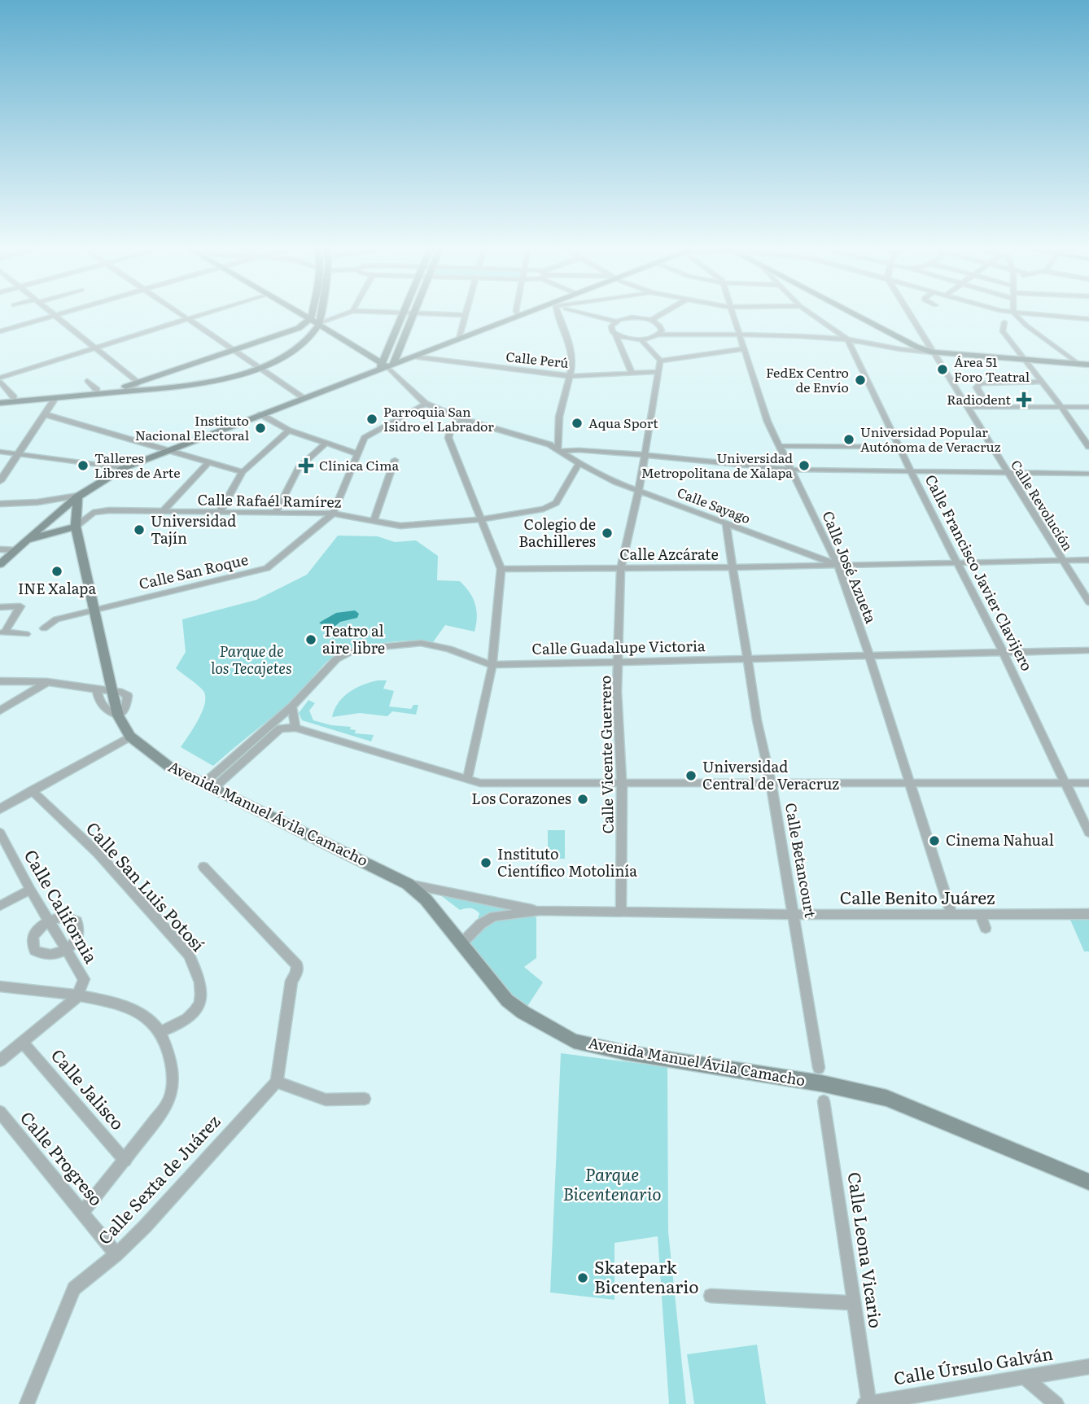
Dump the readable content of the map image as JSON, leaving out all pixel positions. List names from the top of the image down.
{
  "streets": {
    "main road": ["Avenida Manuel Ávila Camacho"],
    "street": [
      "Calle Perú",
      "Calle Rafaél Ramírez",
      "Calle Sayago",
      "Calle Revolución",
      "Calle Azcárate",
      "Calle José Azueta",
      "Calle San Roque",
      "Calle Francisco Javier Clavijero",
      "Calle Guadalupe Victoria",
      "Calle Vicente Guerrero",
      "Calle Betancourt",
      "Calle San Luis Potosí",
      "Calle Benito Juárez",
      "Calle California",
      "Calle Jalisco",
      "Calle Progreso",
      "Calle Sexta de Juárez",
      "Calle Leona Vicario",
      "Calle Úrsulo Galván"
    ]
  },
  "crossings": [
    ["Calle Perú", "Calle Vicente Guerrero"],
    ["Calle Rafaél Ramírez", "Calle Sayago"],
    ["Calle Rafaél Ramírez", "Calle San Roque"],
    ["Calle Rafaél Ramírez", "Avenida Manuel Ávila Camacho"],
    ["Calle Sayago", "Calle Revolución"],
    ["Calle Sayago", "Calle Azcárate"],
    ["Calle Sayago", "Calle José Azueta"],
    ["Calle Sayago", "Calle San Roque"],
    ["Calle Sayago", "Calle Francisco Javier Clavijero"],
    ["Calle Sayago", "Calle Vicente Guerrero"],
    ["Calle Sayago", "Calle Betancourt"],
    ["Calle Azcárate", "Calle José Azueta"],
    ["Calle Azcárate", "Calle Vicente Guerrero"],
    ["Calle Azcárate", "Calle Betancourt"],
    ["Calle José Azueta", "Calle Guadalupe Victoria"],
    ["Calle José Azueta", "Calle Benito Juárez"],
    ["Calle San Roque", "Avenida Manuel Ávila Camacho"],
    ["Calle Francisco Javier Clavijero", "Calle Guadalupe Victoria"],
    ["Calle Guadalupe Victoria", "Calle Vicente Guerrero"],
    ["Calle Guadalupe Victoria", "Avenida Manuel Ávila Camacho"],
    ["Calle Guadalupe Victoria", "Calle Betancourt"],
    ["Calle Vicente Guerrero", "Calle Benito Juárez"],
    ["Avenida Manuel Ávila Camacho", "Calle Benito Juárez"],
    ["Calle Betancourt", "Calle Benito Juárez"],
    ["Calle Progreso", "Calle Sexta de Juárez"],
    ["Calle Leona Vicario", "Calle Úrsulo Galván"]
  ],
  "parks": ["Parque de los Tecajetes", "Parque Bicentenario"],
  "places": {
    "other": [
      "Área 51 Foro Teatral",
      "FedEx Centro de Envío",
      "Parroquia San Isidro el Labrador",
      "Aqua Sport",
      "Instituto Nacional Electoral",
      "Universidad Popular Autónoma de Veracruz",
      "Talleres Libres de Arte",
      "Universidad Metropolitana de Xalapa",
      "Universidad Tajín",
      "Colegio de Bachilleres",
      "INE Xalapa",
      "Teatro al aire libre",
      "Universidad Central de Veracruz",
      "Los Corazones",
      "Cinema Nahual",
      "Instituto Científico Motolinía",
      "Skatepark Bicentenario"
    ],
    "health": ["Radiodent", "Clínica Cima"]
  }
}
